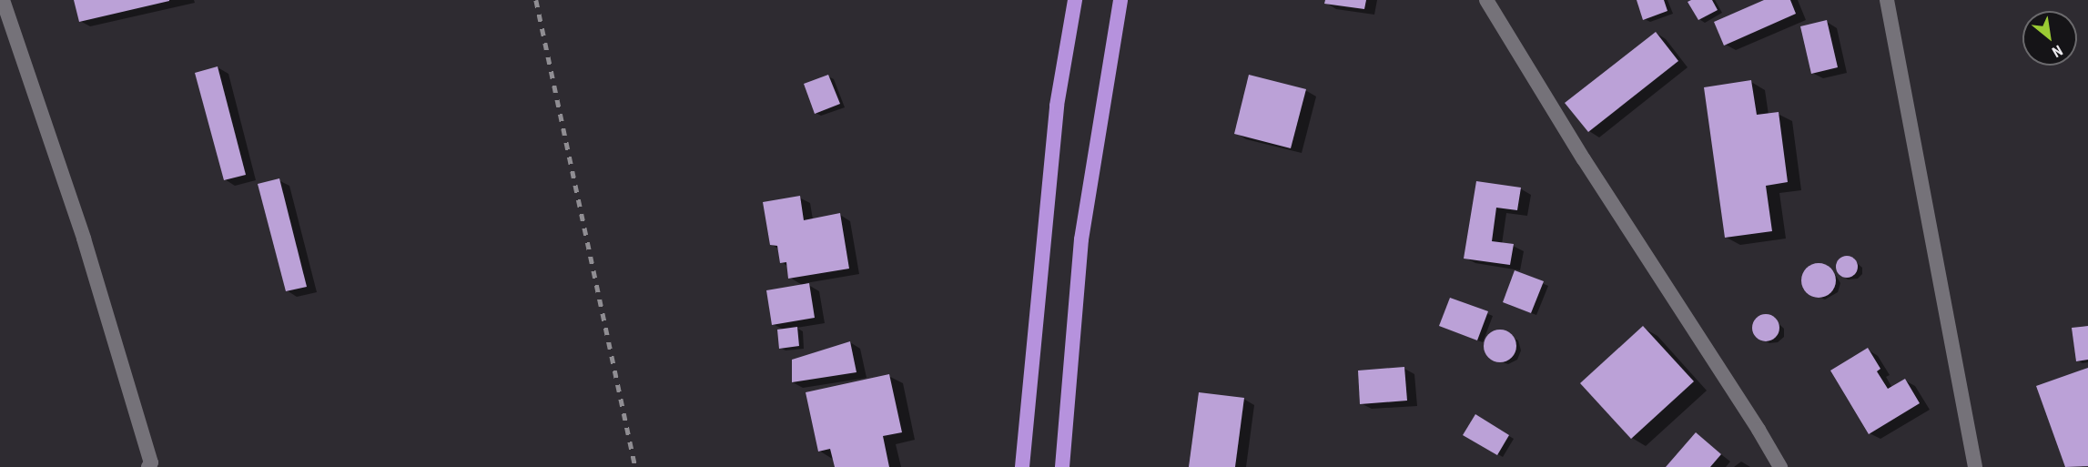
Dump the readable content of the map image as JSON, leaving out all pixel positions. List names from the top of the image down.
{
  "north": "bottom right"
}
